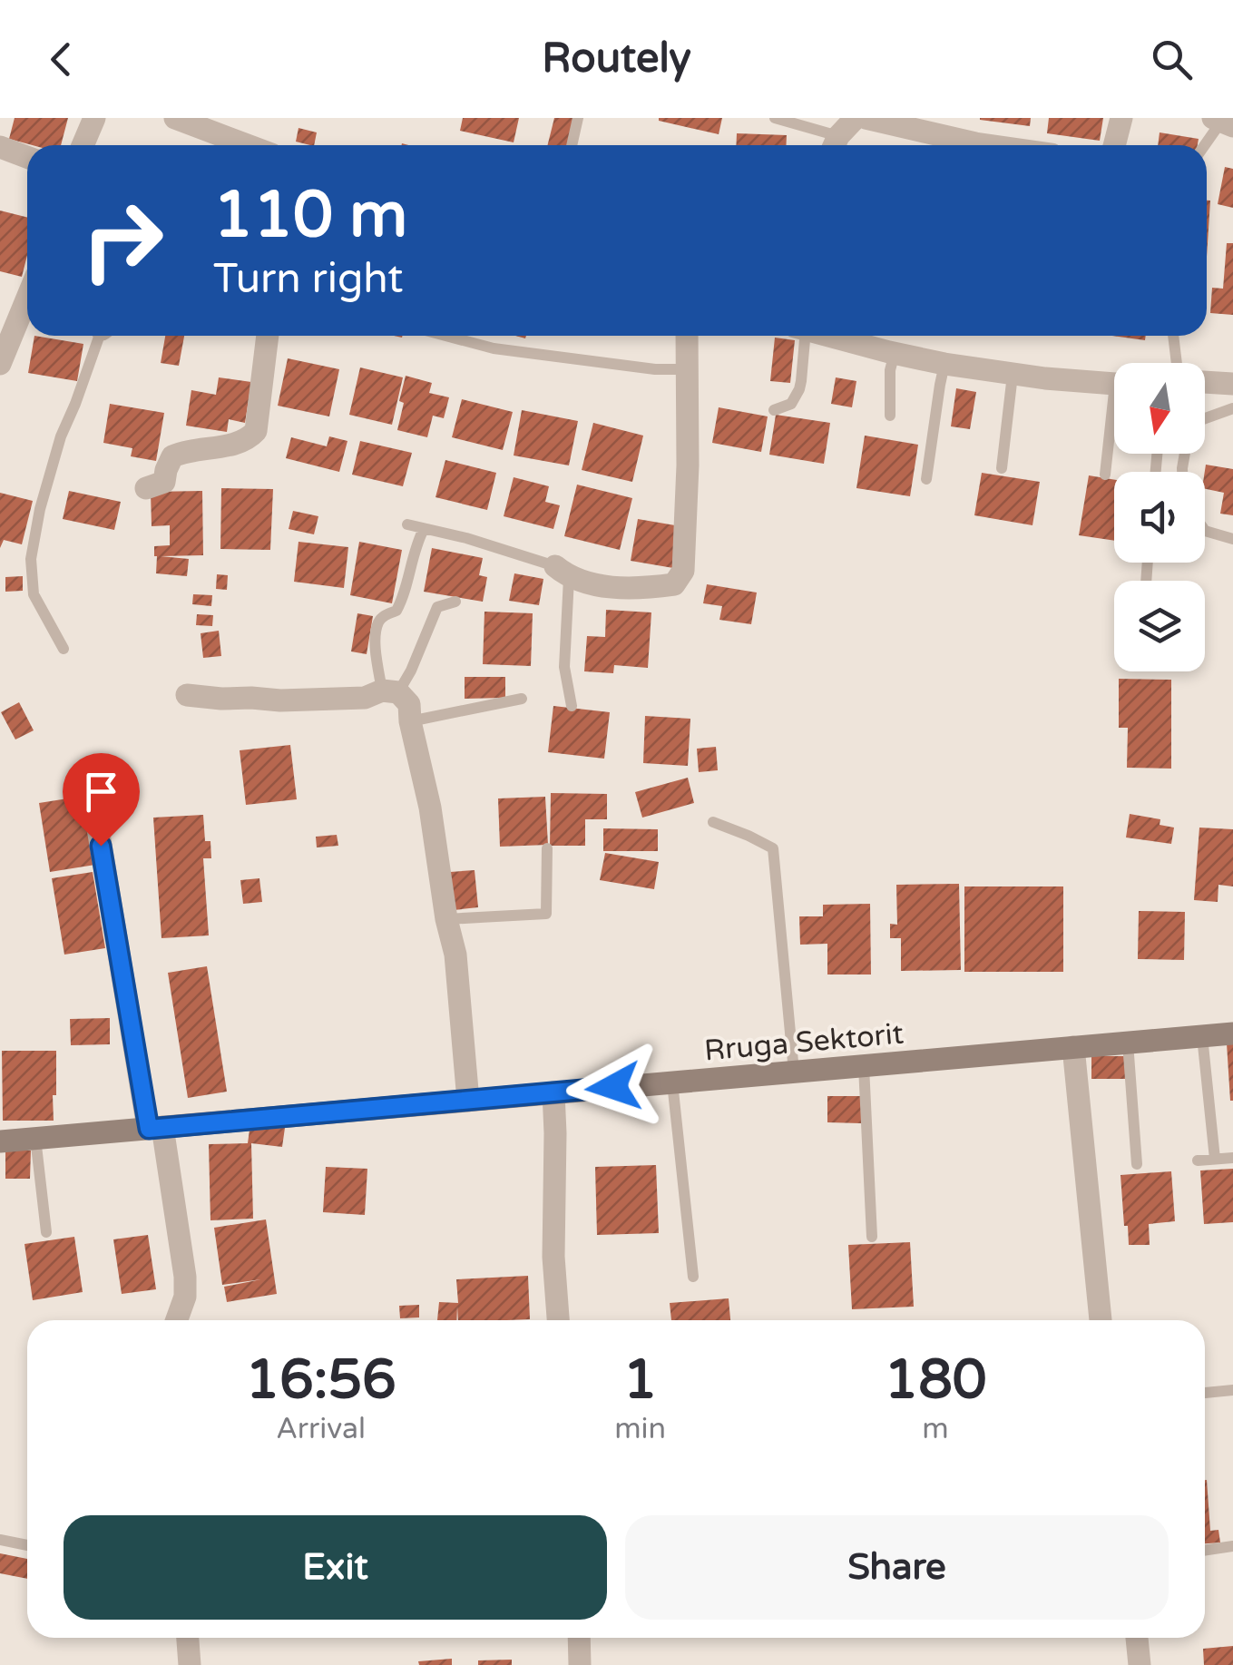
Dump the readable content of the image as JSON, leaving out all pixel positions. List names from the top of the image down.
{
  "streets": {
    "street": ["Rruga Sektorit"]
  },
  "north": "bottom",
  "page": {
    "header": "Routely",
    "turn": ["110 m", "Turn right"],
    "eta": [
      "16:56",
      "Arrival",
      "1",
      "min",
      "180",
      "m"
    ],
    "buttons": ["Exit", "Share"]
  }
}
